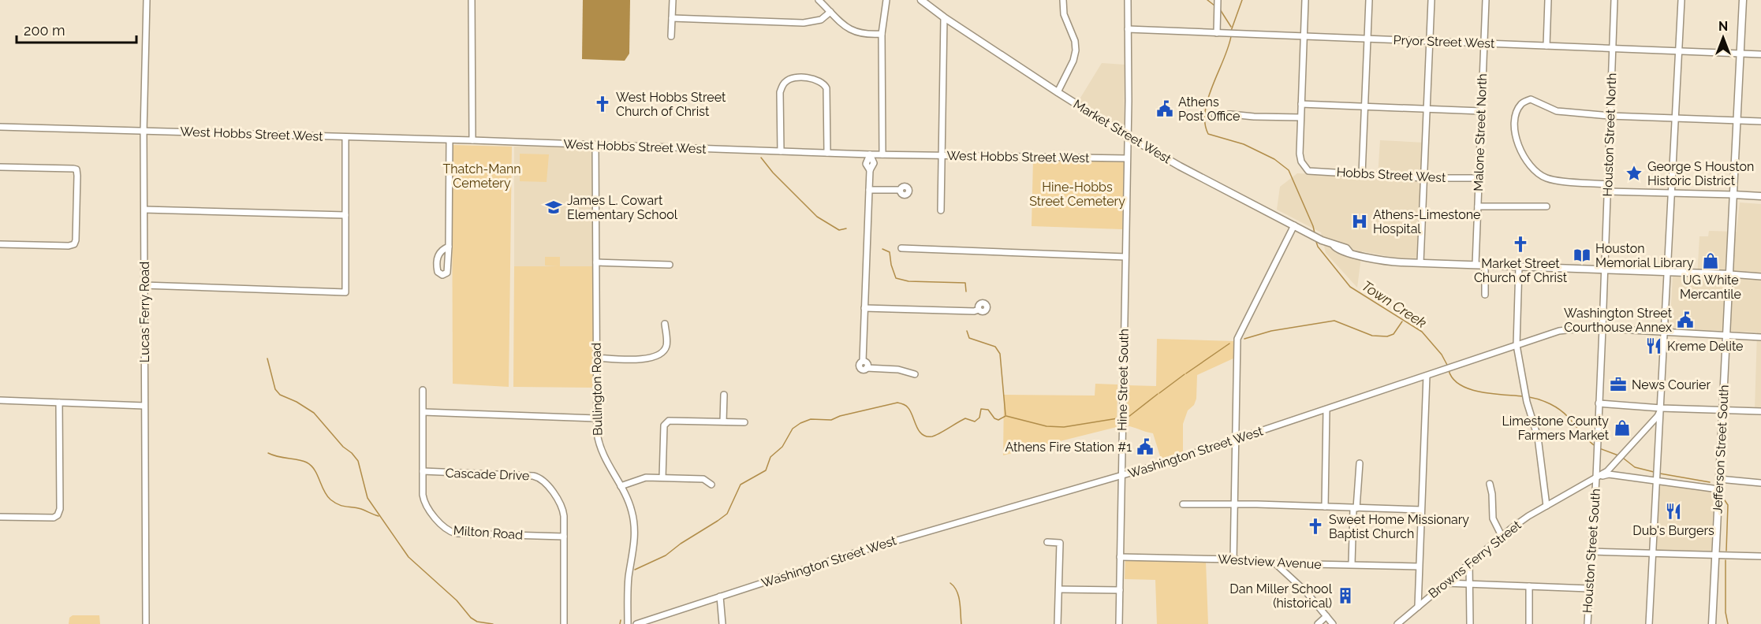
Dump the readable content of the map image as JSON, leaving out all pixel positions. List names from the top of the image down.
{
  "streets": {
    "main road": ["Market Street West", "Jefferson Street South"],
    "street": [
      "Pryor Street West",
      "Malone Street North",
      "West Hobbs Street West",
      "Houston Street North",
      "Hobbs Street West",
      "Lucas Ferry Road",
      "Hine Street South",
      "Bullington Road",
      "Washington Street West",
      "Cascade Drive",
      "Milton Road",
      "Houston Street South",
      "Browns Ferry Street",
      "Westview Avenue"
    ]
  },
  "crossings": [
    ["Pryor Street West", "Malone Street North"],
    ["Pryor Street West", "Houston Street North"],
    ["Pryor Street West", "Hine Street South"],
    ["Pryor Street West", "Jefferson Street South"],
    ["Market Street West", "Malone Street North"],
    ["Market Street West", "Houston Street North"],
    ["Market Street West", "Hine Street South"],
    ["Market Street West", "Jefferson Street South"],
    ["Malone Street North", "Hobbs Street West"],
    ["West Hobbs Street West", "Lucas Ferry Road"],
    ["West Hobbs Street West", "Hine Street South"],
    ["West Hobbs Street West", "Bullington Road"],
    ["Houston Street North", "Washington Street West"],
    ["Houston Street North", "Houston Street South"],
    ["Hine Street South", "Washington Street West"],
    ["Hine Street South", "Westview Avenue"],
    ["Jefferson Street South", "Washington Street West"],
    ["Cascade Drive", "Milton Road"],
    ["Houston Street South", "Browns Ferry Street"]
  ],
  "water": ["Town Creek"],
  "parks": ["Thatch-Mann Cemetery", "Hine-Hobbs Street Cemetery"],
  "places": {
    "church": ["West Hobbs Street Church of Christ", "Market Street Church of Christ", "Sweet Home Missionary Baptist Church"],
    "public building": ["Athens Post Office", "Washington Street Courthouse Annex", "Athens Fire Station #1"],
    "place": ["George S Houston Historic District"],
    "school or university": ["James L. Cowart Elementary School"],
    "hospital": ["Athens-Limestone Hospital"],
    "library": ["Houston Memorial Library"],
    "shop": ["UG White Mercantile", "Limestone County Farmers Market"],
    "restaurant": ["Kreme Delite", "Dub's Burgers"],
    "office": ["News Courier"],
    "building": ["Dan Miller School (historical)"]
  },
  "scale_bar": "200 m",
  "north": "top"
}
